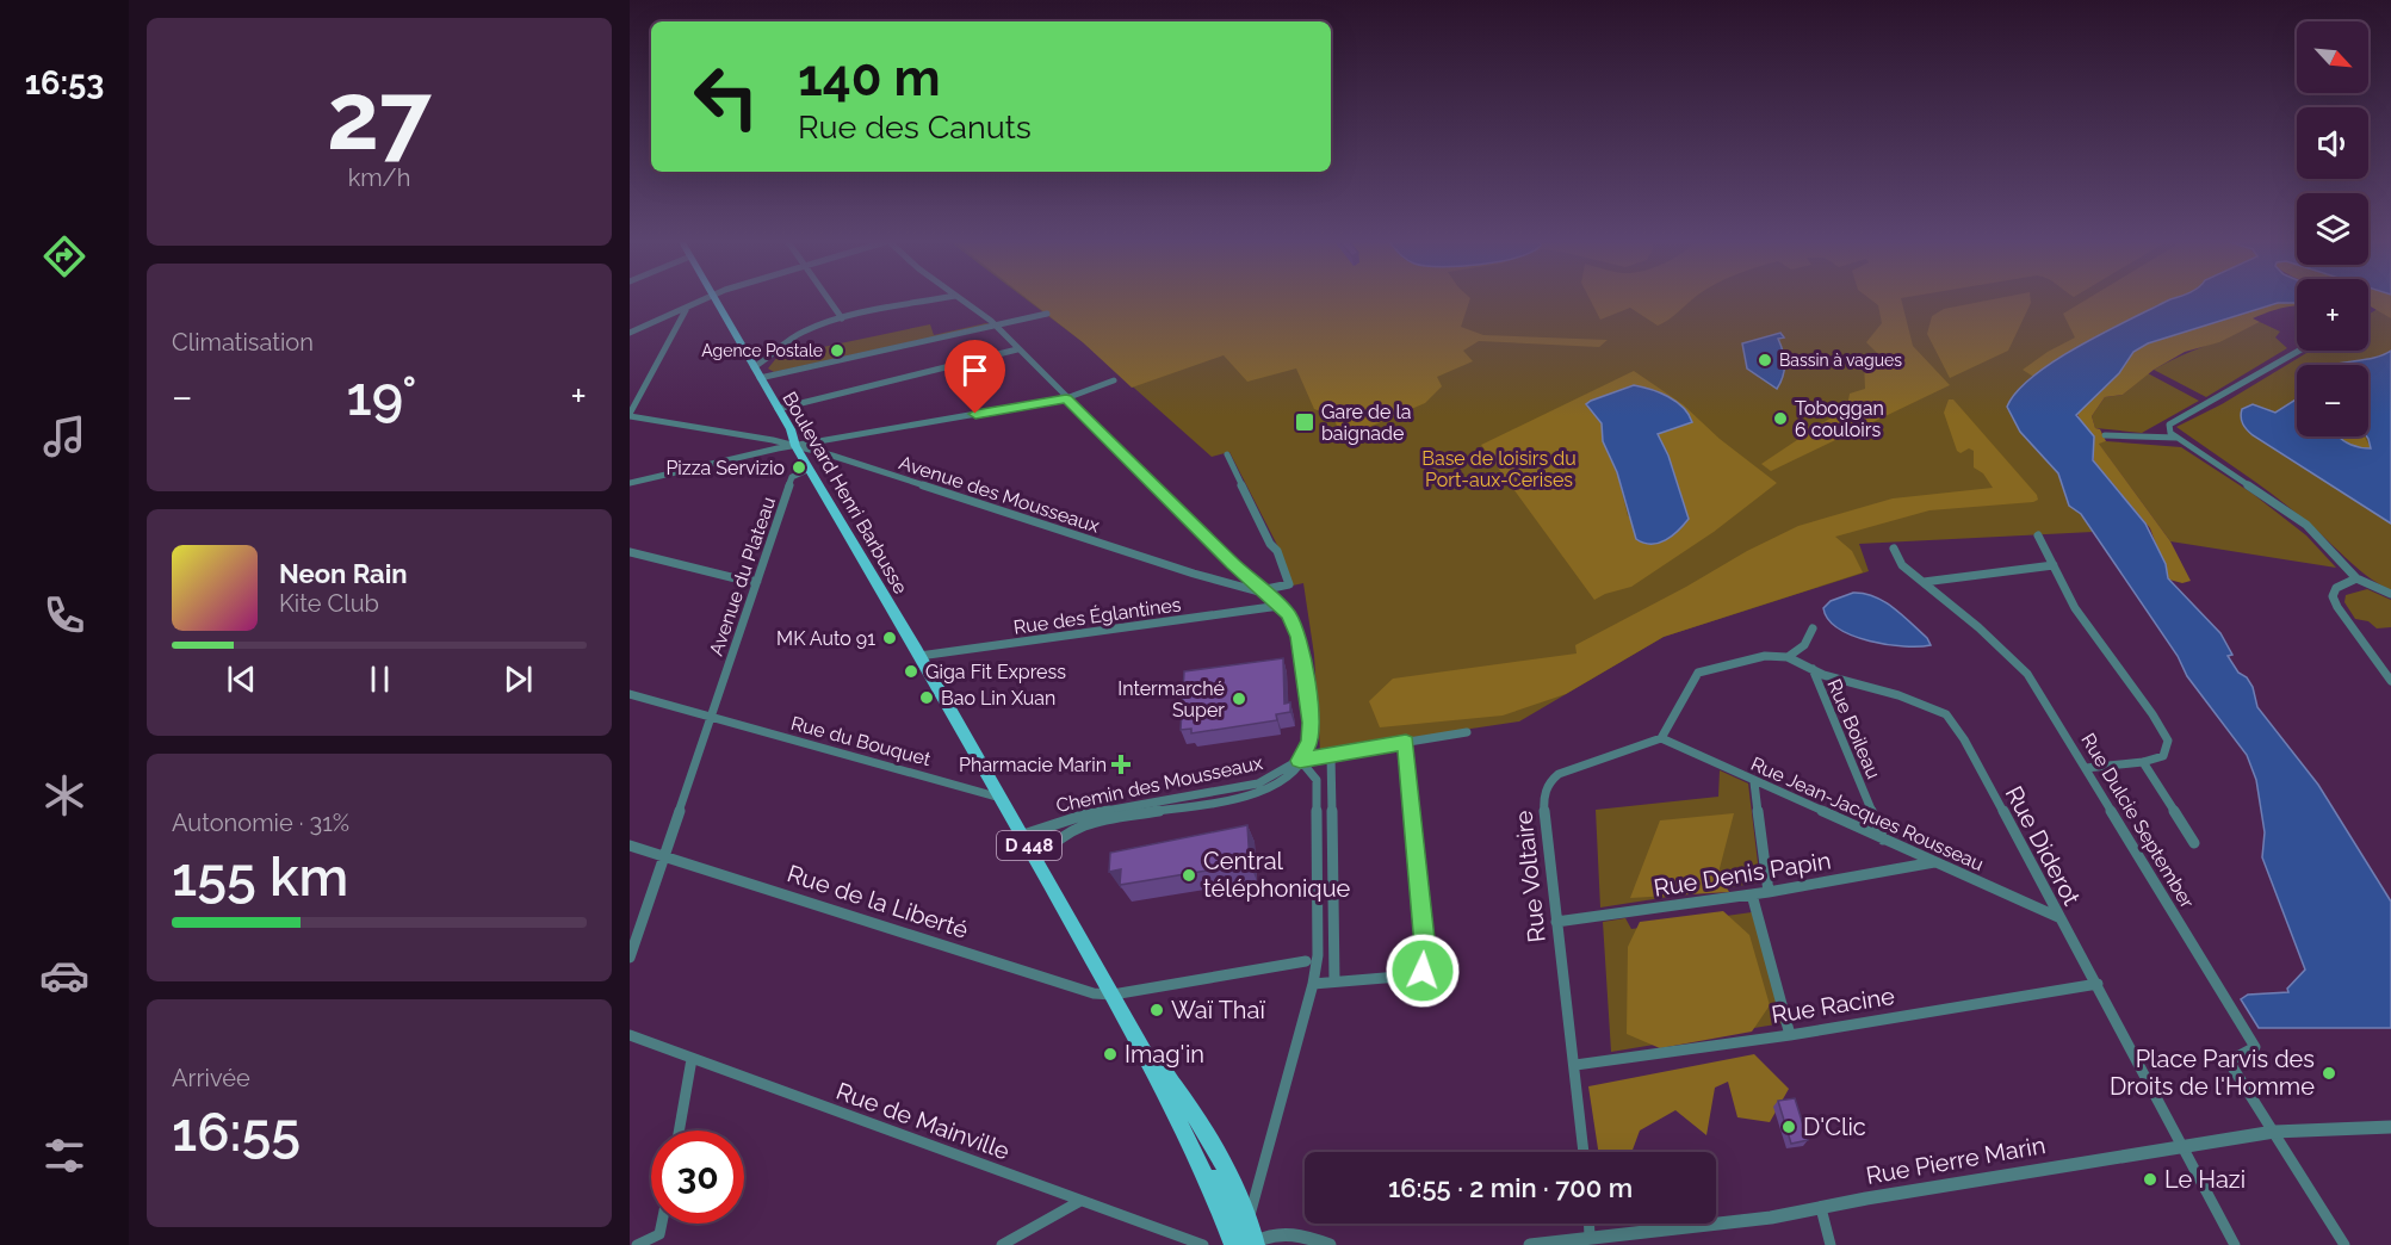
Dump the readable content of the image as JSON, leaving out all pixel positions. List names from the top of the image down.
{
  "streets": {
    "main road": ["Boulevard Henri Barbusse", "D 448"],
    "street": [
      "Avenue des Mousseaux",
      "Avenue du Plateau",
      "Rue des Églantines",
      "Rue Boileau",
      "Rue du Bouquet",
      "Chemin des Mousseaux",
      "Rue Jean-Jacques Rousseau",
      "Rue Dulcie September",
      "Rue Diderot",
      "Rue Denis Papin",
      "Rue Voltaire",
      "Rue de la Liberté",
      "Rue Racine",
      "Rue de Mainville",
      "Rue Pierre Marin"
    ]
  },
  "crossings": [
    ["Boulevard Henri Barbusse", "Avenue des Mousseaux"],
    ["Boulevard Henri Barbusse", "Avenue du Plateau"],
    ["Boulevard Henri Barbusse", "Rue des Églantines"],
    ["Boulevard Henri Barbusse", "D 448"],
    ["Avenue des Mousseaux", "Chemin des Mousseaux"],
    ["Avenue du Plateau", "Rue du Bouquet"],
    ["Avenue du Plateau", "Rue de la Liberté"],
    ["Rue des Églantines", "Chemin des Mousseaux"],
    ["Rue des Églantines", "D 448"],
    ["Rue Boileau", "Rue Jean-Jacques Rousseau"],
    ["Rue Boileau", "Rue Diderot"],
    ["Rue du Bouquet", "D 448"],
    ["Chemin des Mousseaux", "D 448"],
    ["Rue Jean-Jacques Rousseau", "Rue Diderot"],
    ["Rue Jean-Jacques Rousseau", "Rue Denis Papin"],
    ["Rue Jean-Jacques Rousseau", "Rue Voltaire"],
    ["Rue Dulcie September", "Rue Pierre Marin"],
    ["D 448", "Rue de la Liberté"],
    ["Rue Diderot", "Rue Racine"],
    ["Rue Diderot", "Rue Pierre Marin"],
    ["Rue Denis Papin", "Rue Voltaire"],
    ["Rue Voltaire", "Rue Racine"]
  ],
  "parks": ["Base de loisirs du Port-aux-Cerises"],
  "places": {
    "other": [
      "Agence Postale",
      "Bassin à vagues",
      "Toboggan 6 couloirs",
      "Pizza Servizio",
      "MK Auto 91",
      "Giga Fit Express",
      "Bao Lin Xuan",
      "Intermarché Super",
      "Central téléphonique",
      "Waï Thaï",
      "Imag'in",
      "Place Parvis des Droits de l'Homme",
      "D'Clic",
      "Le Hazi"
    ],
    "transit": ["Gare de la baignade"],
    "health": ["Pharmacie Marin"]
  },
  "north": "bottom right",
  "page": {
    "tabs": "16:53",
    "tile": [
      ["27", "km/h"],
      "Climatisation",
      ["Autonomie · 31%", "155 km"],
      ["Arrivée", "16:55"]
    ],
    "map_buttons": ["+", "−"],
    "turn": ["140 m", "Rue des Canuts"],
    "heat": ["−", "19°", "+"],
    "song": ["Neon Rain", "Kite Club"],
    "limit": "30",
    "trip": "16:55 · 2 min · 700 m"
  }
}
